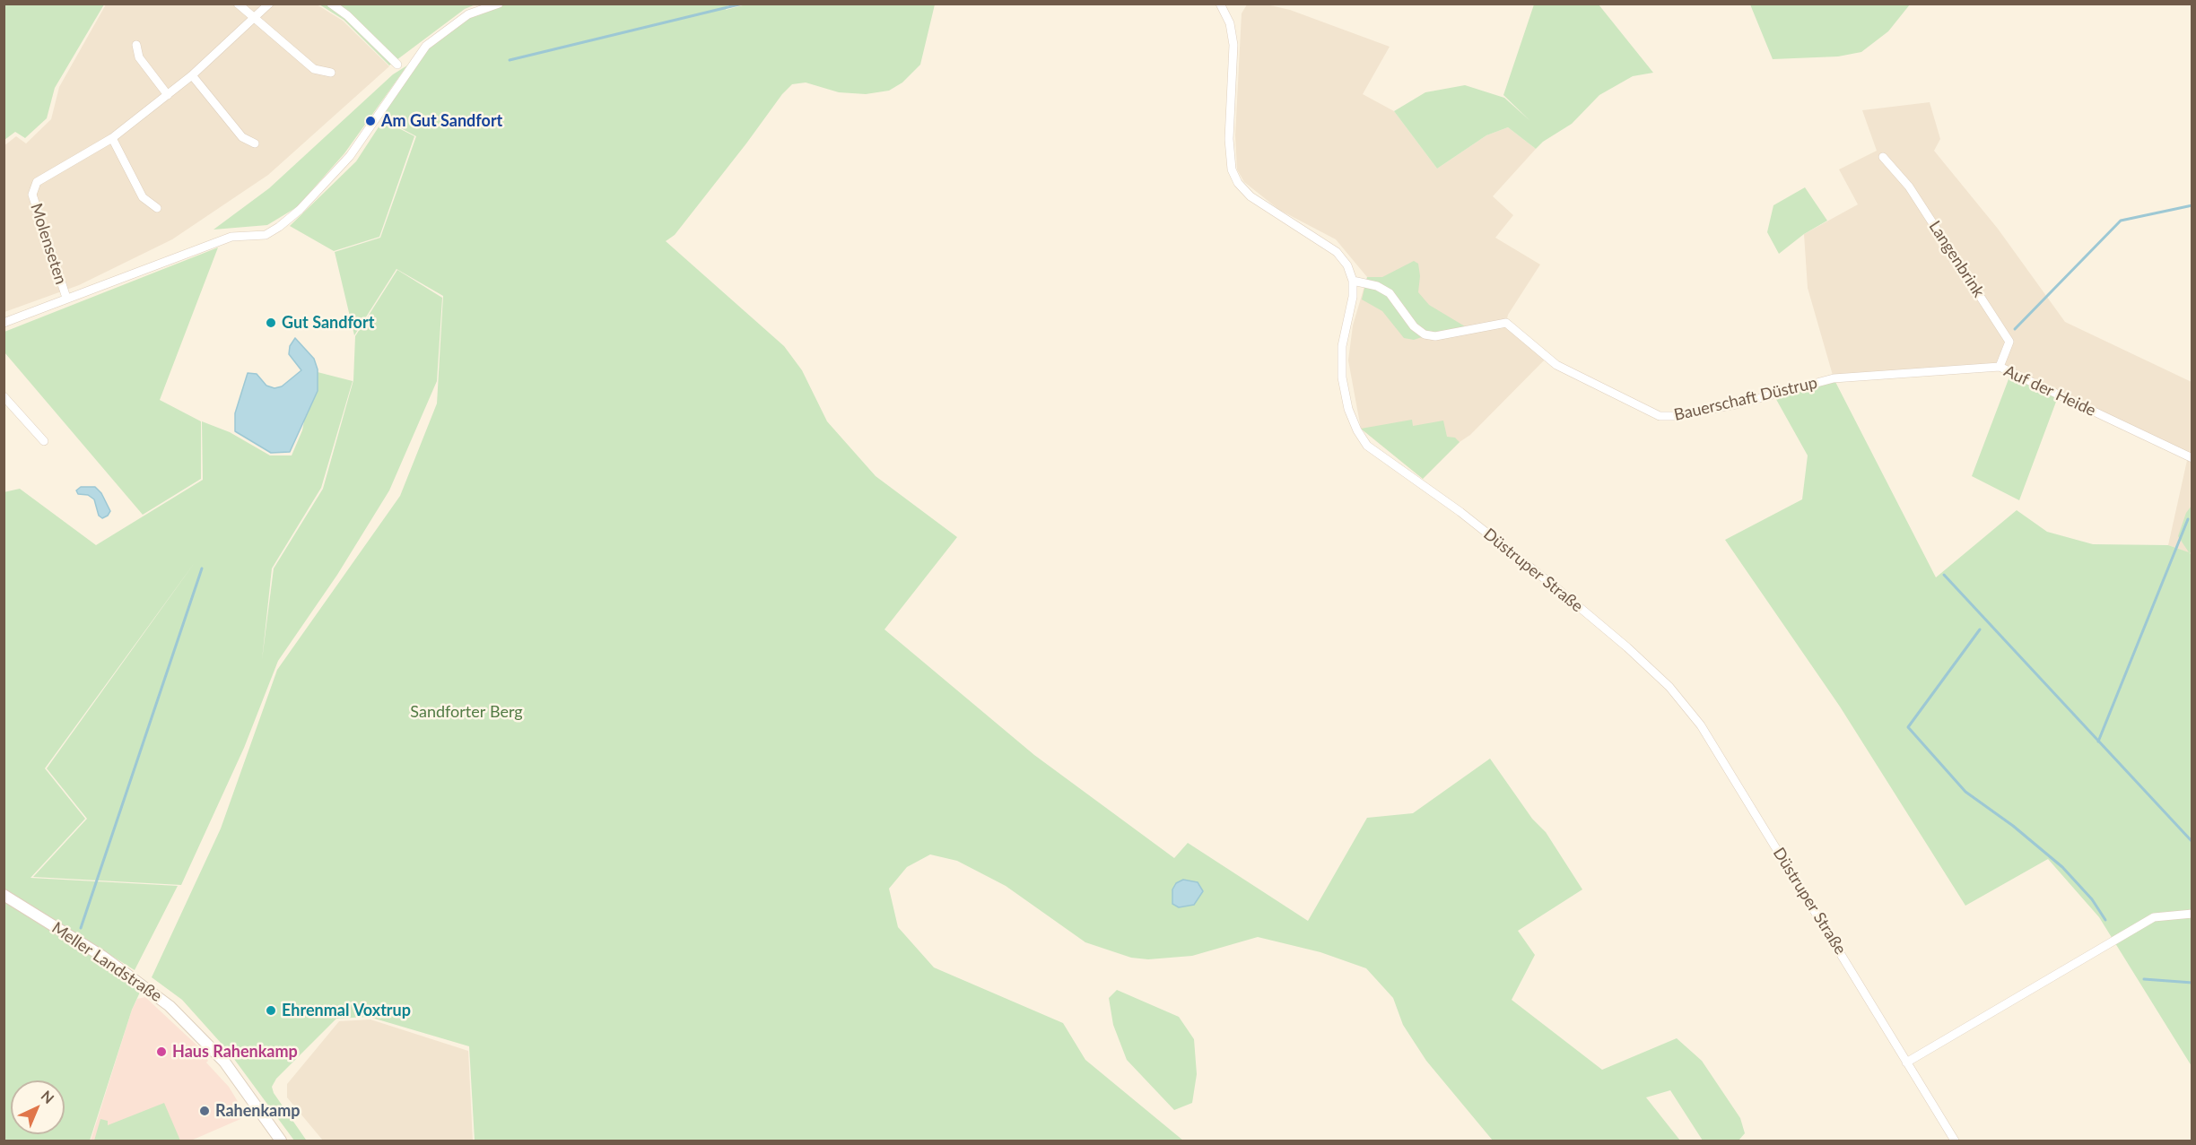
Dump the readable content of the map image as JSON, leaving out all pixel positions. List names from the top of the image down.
{
  "streets": {
    "street": [
      "Molenseten",
      "Langenbrink",
      "Auf der Heide",
      "Bauerschaft Düstrup",
      "Düstruper Straße",
      "Meller Landstraße"
    ]
  },
  "crossings": [
    ["Langenbrink", "Auf der Heide"],
    ["Auf der Heide", "Bauerschaft Düstrup"],
    ["Bauerschaft Düstrup", "Düstruper Straße"]
  ],
  "parks": ["Sandforter Berg"],
  "places": [
    "Am Gut Sandfort",
    "Gut Sandfort",
    "Ehrenmal Voxtrup",
    "Haus Rahenkamp",
    "Rahenkamp"
  ],
  "north": "top right"
}
